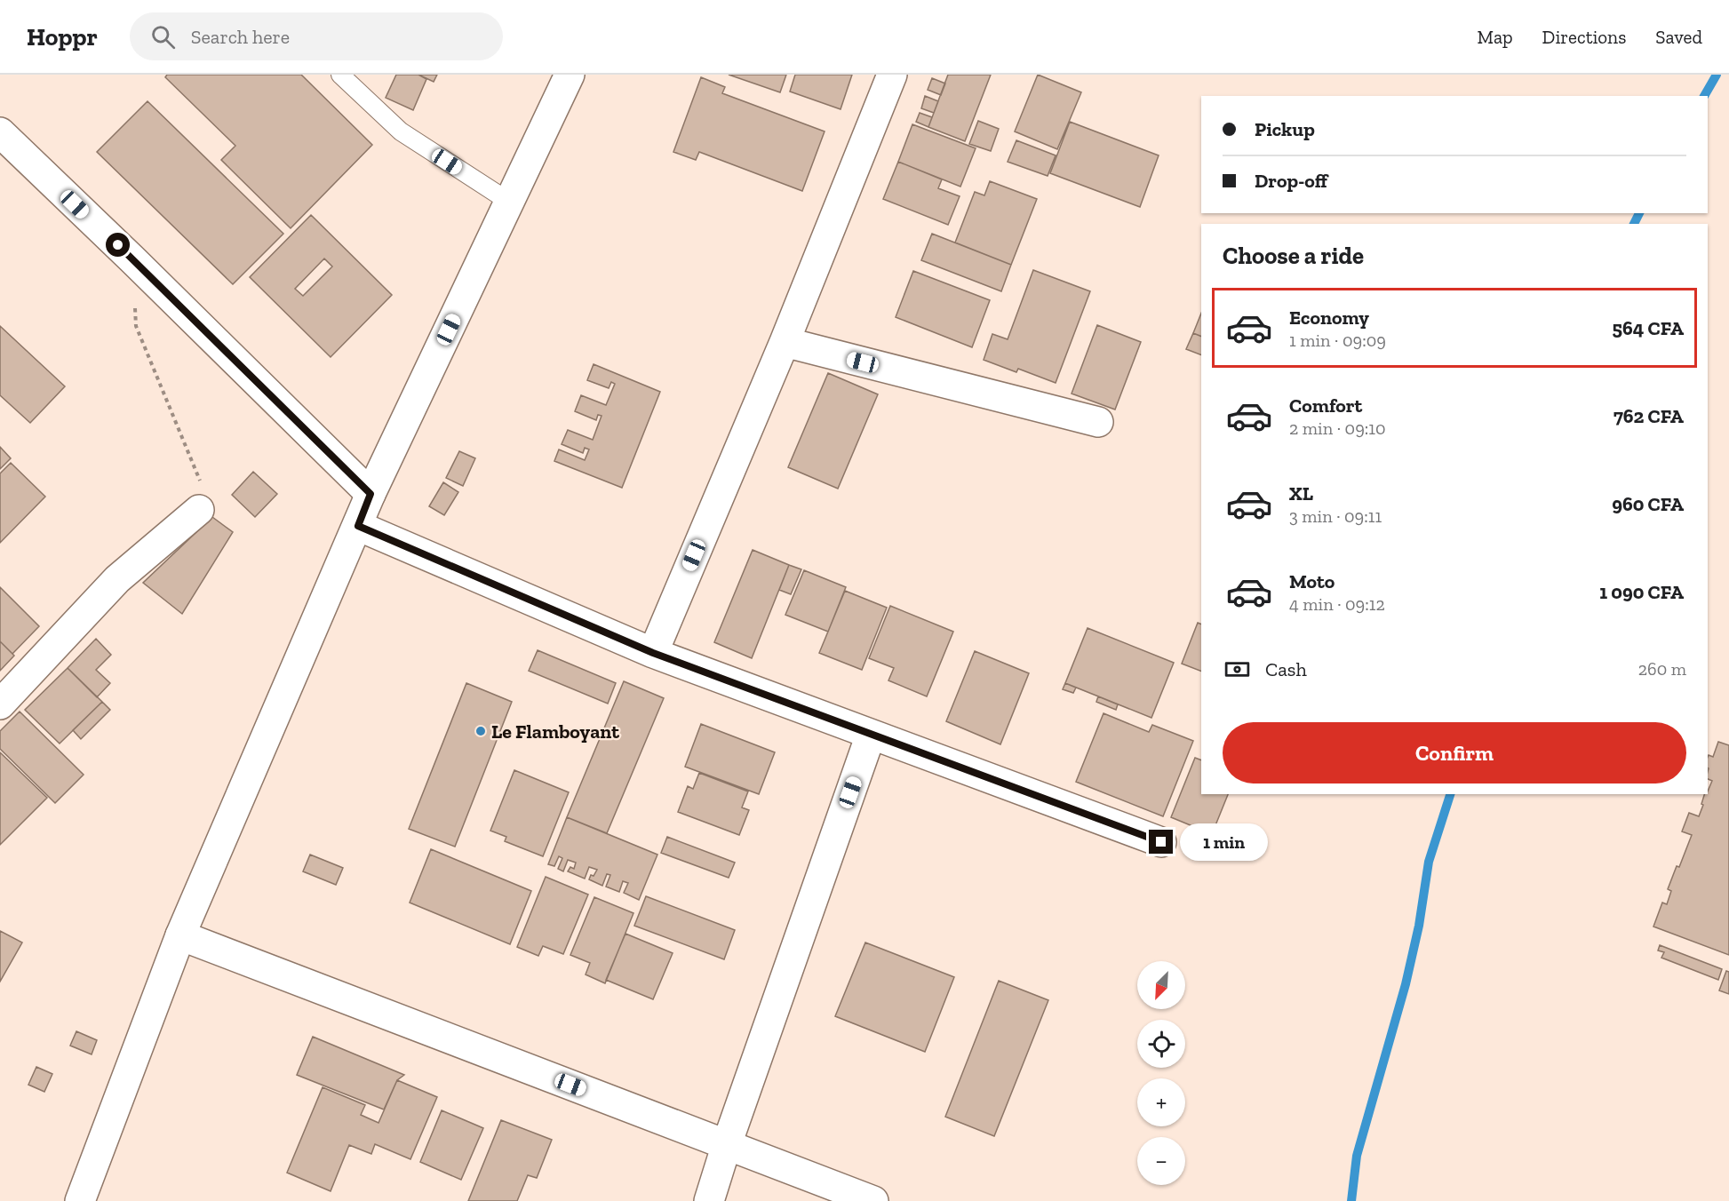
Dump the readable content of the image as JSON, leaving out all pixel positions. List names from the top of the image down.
{
  "places": ["Le Flamboyant"],
  "north": "bottom left",
  "page": {
    "header": "Hoppr",
    "search": "Search here",
    "nav": ["Map", "Directions", "Saved"],
    "banner": ["Pickup", "Drop-off"],
    "heading": "Choose a ride",
    "list": [
      {
        "name": "Economy",
        "note": "1 min · 09:09",
        "value": "564 CFA"
      },
      {
        "name": "Comfort",
        "note": "2 min · 09:10",
        "value": "762 CFA"
      },
      {
        "name": "XL",
        "note": "3 min · 09:11",
        "value": "960 CFA"
      },
      {
        "name": "Moto",
        "note": "4 min · 09:12",
        "value": "1 090 CFA"
      }
    ],
    "pay": ["Cash", "260 m"],
    "buttons": "Confirm",
    "bubble": "1 min",
    "map_buttons": ["+", "−"]
  }
}
